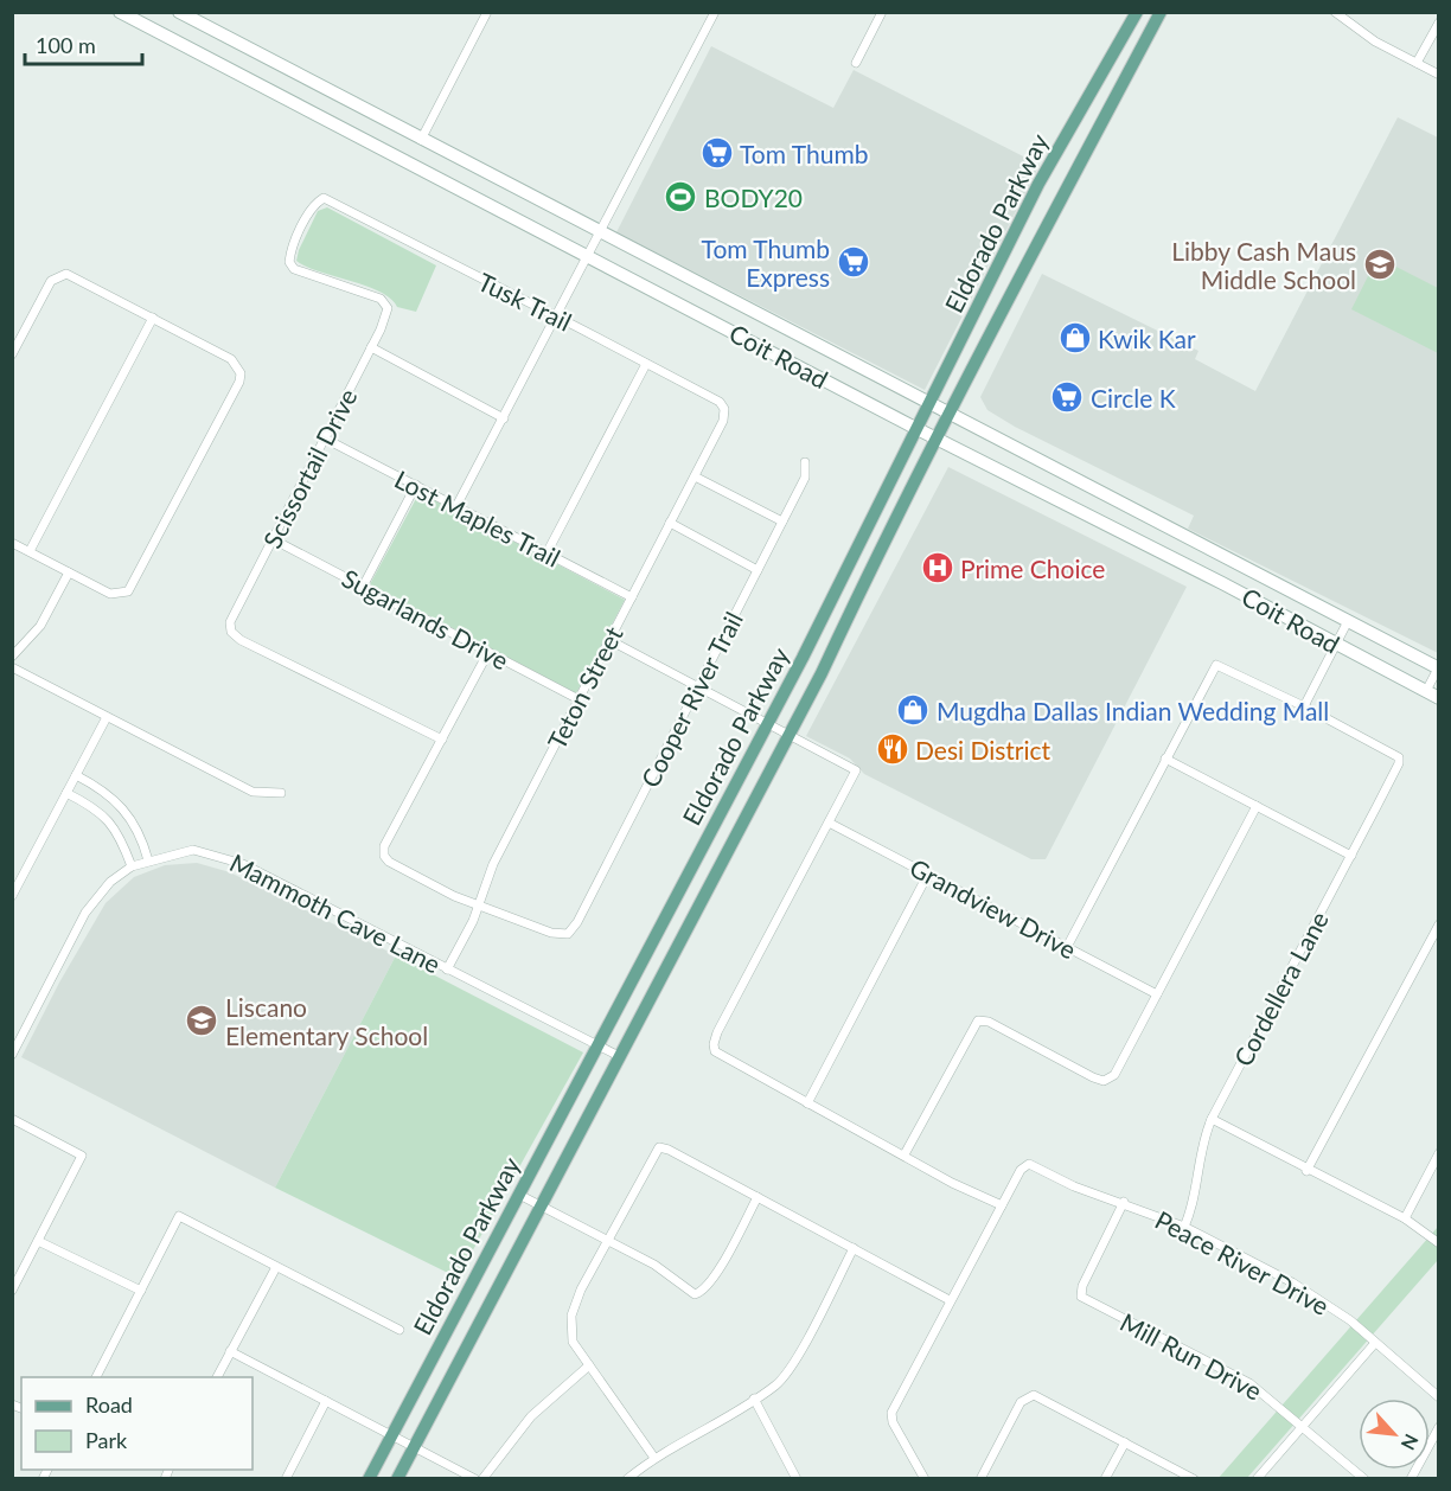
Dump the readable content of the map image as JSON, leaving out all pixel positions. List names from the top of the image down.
{
  "streets": {
    "main road": ["Eldorado Parkway", "Coit Road"],
    "street": [
      "Tusk Trail",
      "Scissortail Drive",
      "Lost Maples Trail",
      "Sugarlands Drive",
      "Teton Street",
      "Cooper River Trail",
      "Grandview Drive",
      "Mammoth Cave Lane",
      "Cordellera Lane",
      "Peace River Drive",
      "Mill Run Drive"
    ]
  },
  "crossings": [
    ["Eldorado Parkway", "Coit Road"],
    ["Eldorado Parkway", "Mammoth Cave Lane"],
    ["Tusk Trail", "Scissortail Drive"],
    ["Tusk Trail", "Teton Street"],
    ["Scissortail Drive", "Lost Maples Trail"],
    ["Scissortail Drive", "Sugarlands Drive"],
    ["Lost Maples Trail", "Teton Street"],
    ["Sugarlands Drive", "Teton Street"],
    ["Teton Street", "Cooper River Trail"],
    ["Teton Street", "Mammoth Cave Lane"],
    ["Cordellera Lane", "Peace River Drive"],
    ["Peace River Drive", "Mill Run Drive"]
  ],
  "places": {
    "supermarket": ["Tom Thumb", "Tom Thumb Express", "Circle K"],
    "sports": ["BODY20"],
    "school or university": ["Libby Cash Maus Middle School", "Liscano Elementary School"],
    "shop": ["Kwik Kar", "Mugdha Dallas Indian Wedding Mall"],
    "hospital": ["Prime Choice"],
    "restaurant": ["Desi District"]
  },
  "legend": ["Road", "Park"],
  "scale_bar": "100 m",
  "north": "bottom right"
}
